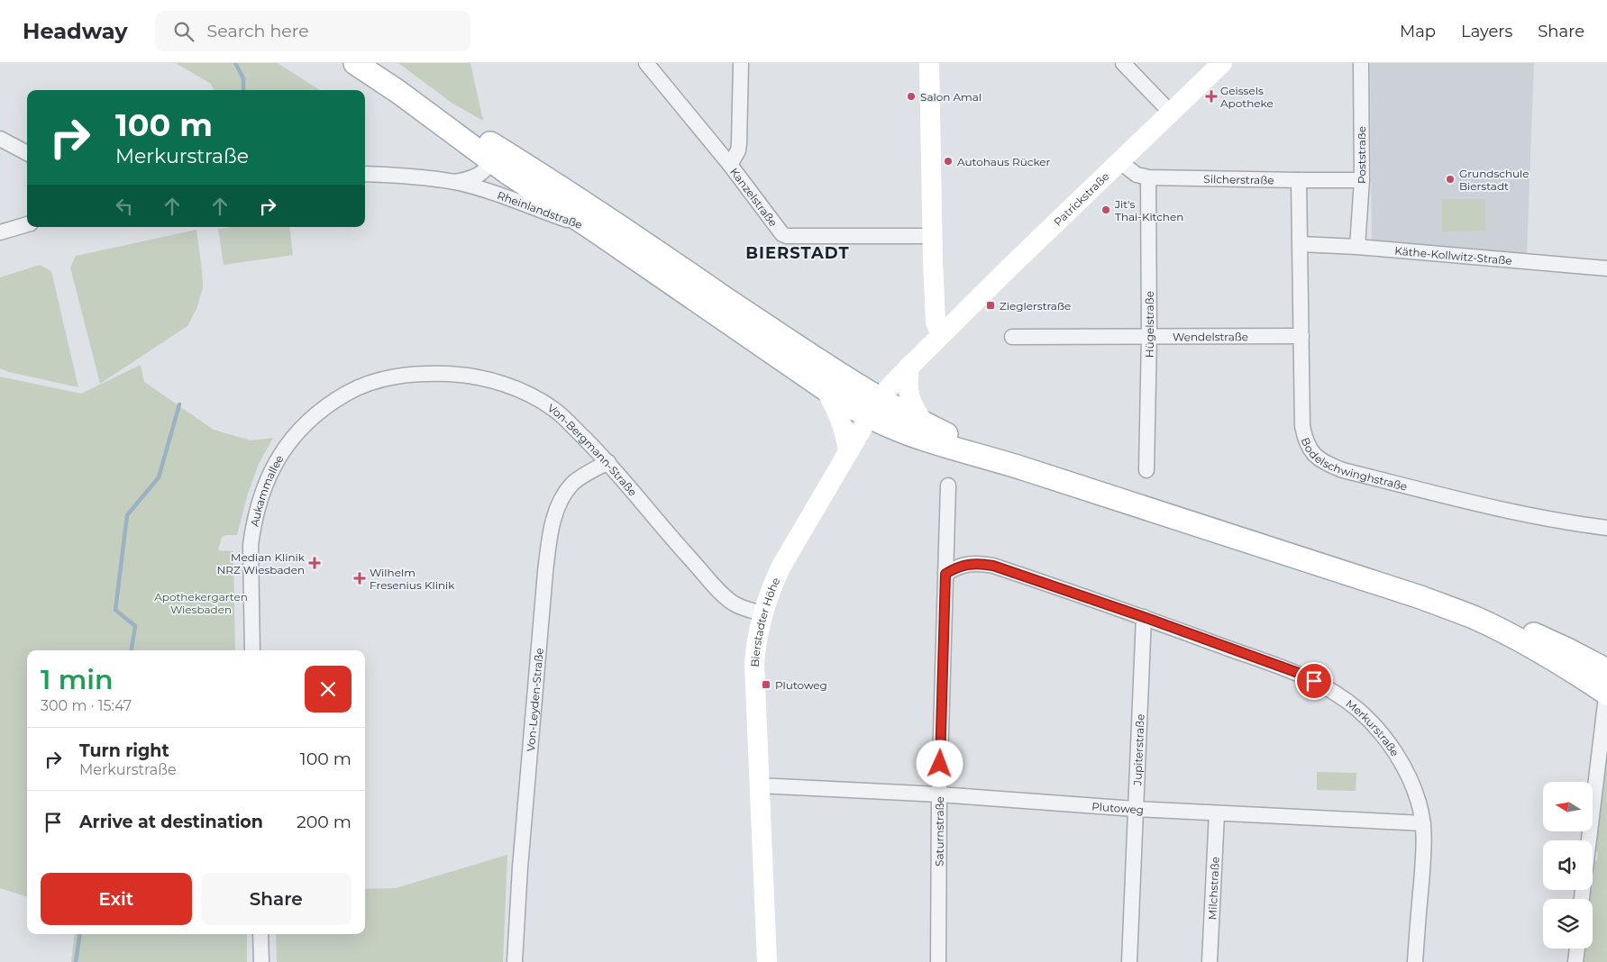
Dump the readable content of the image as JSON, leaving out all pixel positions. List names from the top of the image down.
{
  "streets": {
    "main road": ["Patrickstraße", "Bierstadter Höhe"],
    "street": [
      "Poststraße",
      "Silcherstraße",
      "Kanzelstraße",
      "Rheinlandstraße",
      "Käthe-Kollwitz-Straße",
      "Hügelstraße",
      "Wendelstraße",
      "Von-Bergmann-Straße",
      "Bodelschwinghstraße",
      "Aukammallee",
      "Von-Leyden-Straße",
      "Merkurstraße",
      "Jupiterstraße",
      "Plutoweg",
      "Saturnstraße",
      "Milchstraße"
    ]
  },
  "crossings": [
    ["Poststraße", "Silcherstraße"],
    ["Poststraße", "Käthe-Kollwitz-Straße"],
    ["Silcherstraße", "Patrickstraße"],
    ["Silcherstraße", "Hügelstraße"],
    ["Silcherstraße", "Bodelschwinghstraße"],
    ["Patrickstraße", "Bierstadter Höhe"],
    ["Käthe-Kollwitz-Straße", "Bodelschwinghstraße"],
    ["Hügelstraße", "Wendelstraße"],
    ["Wendelstraße", "Bodelschwinghstraße"],
    ["Von-Bergmann-Straße", "Aukammallee"],
    ["Von-Bergmann-Straße", "Bierstadter Höhe"],
    ["Von-Bergmann-Straße", "Von-Leyden-Straße"],
    ["Bierstadter Höhe", "Plutoweg"],
    ["Merkurstraße", "Jupiterstraße"],
    ["Merkurstraße", "Plutoweg"],
    ["Merkurstraße", "Saturnstraße"],
    ["Jupiterstraße", "Plutoweg"],
    ["Plutoweg", "Saturnstraße"],
    ["Plutoweg", "Milchstraße"]
  ],
  "districts": ["BIERSTADT"],
  "parks": ["Apothekergarten Wiesbaden"],
  "places": {
    "other": [
      "Salon Amal",
      "Autohaus Rücker",
      "Grundschule Bierstadt",
      "Jit's Thai-Kitchen"
    ],
    "health": ["Geissels Apotheke", "Median Klinik NRZ Wiesbaden", "Wilhelm Fresenius Klinik"],
    "transit": ["Zieglerstraße", "Plutoweg"]
  },
  "north": "left",
  "page": {
    "header": "Headway",
    "search": "Search here",
    "nav": ["Map", "Layers", "Share"],
    "turn": ["100 m", "Merkurstraße"],
    "heading": ["1 min", "300 m · 15:47"],
    "list": [
      {
        "name": "Turn right",
        "note": "Merkurstraße",
        "value": "100 m"
      },
      {
        "name": "Arrive at destination",
        "value": "200 m"
      }
    ],
    "buttons": ["Exit", "Share"]
  }
}
